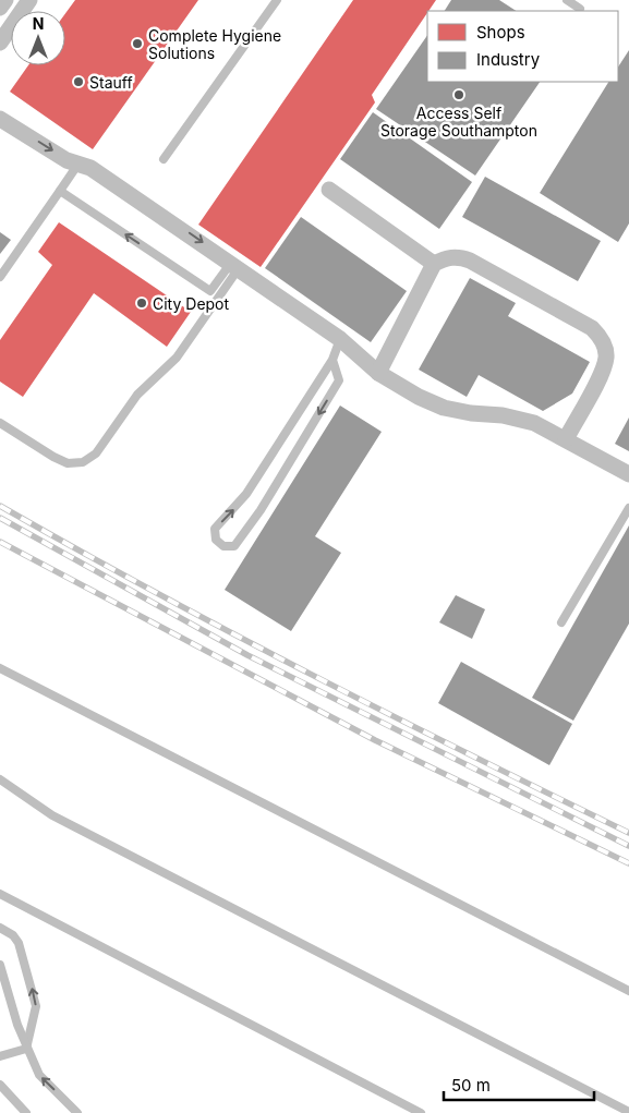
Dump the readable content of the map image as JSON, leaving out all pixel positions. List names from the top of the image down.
{
  "places": [
    "Complete Hygiene Solutions",
    "Stauff",
    "Access Self Storage Southampton",
    "City Depot"
  ],
  "legend": ["Shops", "Industry"],
  "scale_bar": "50 m",
  "north": "top"
}
